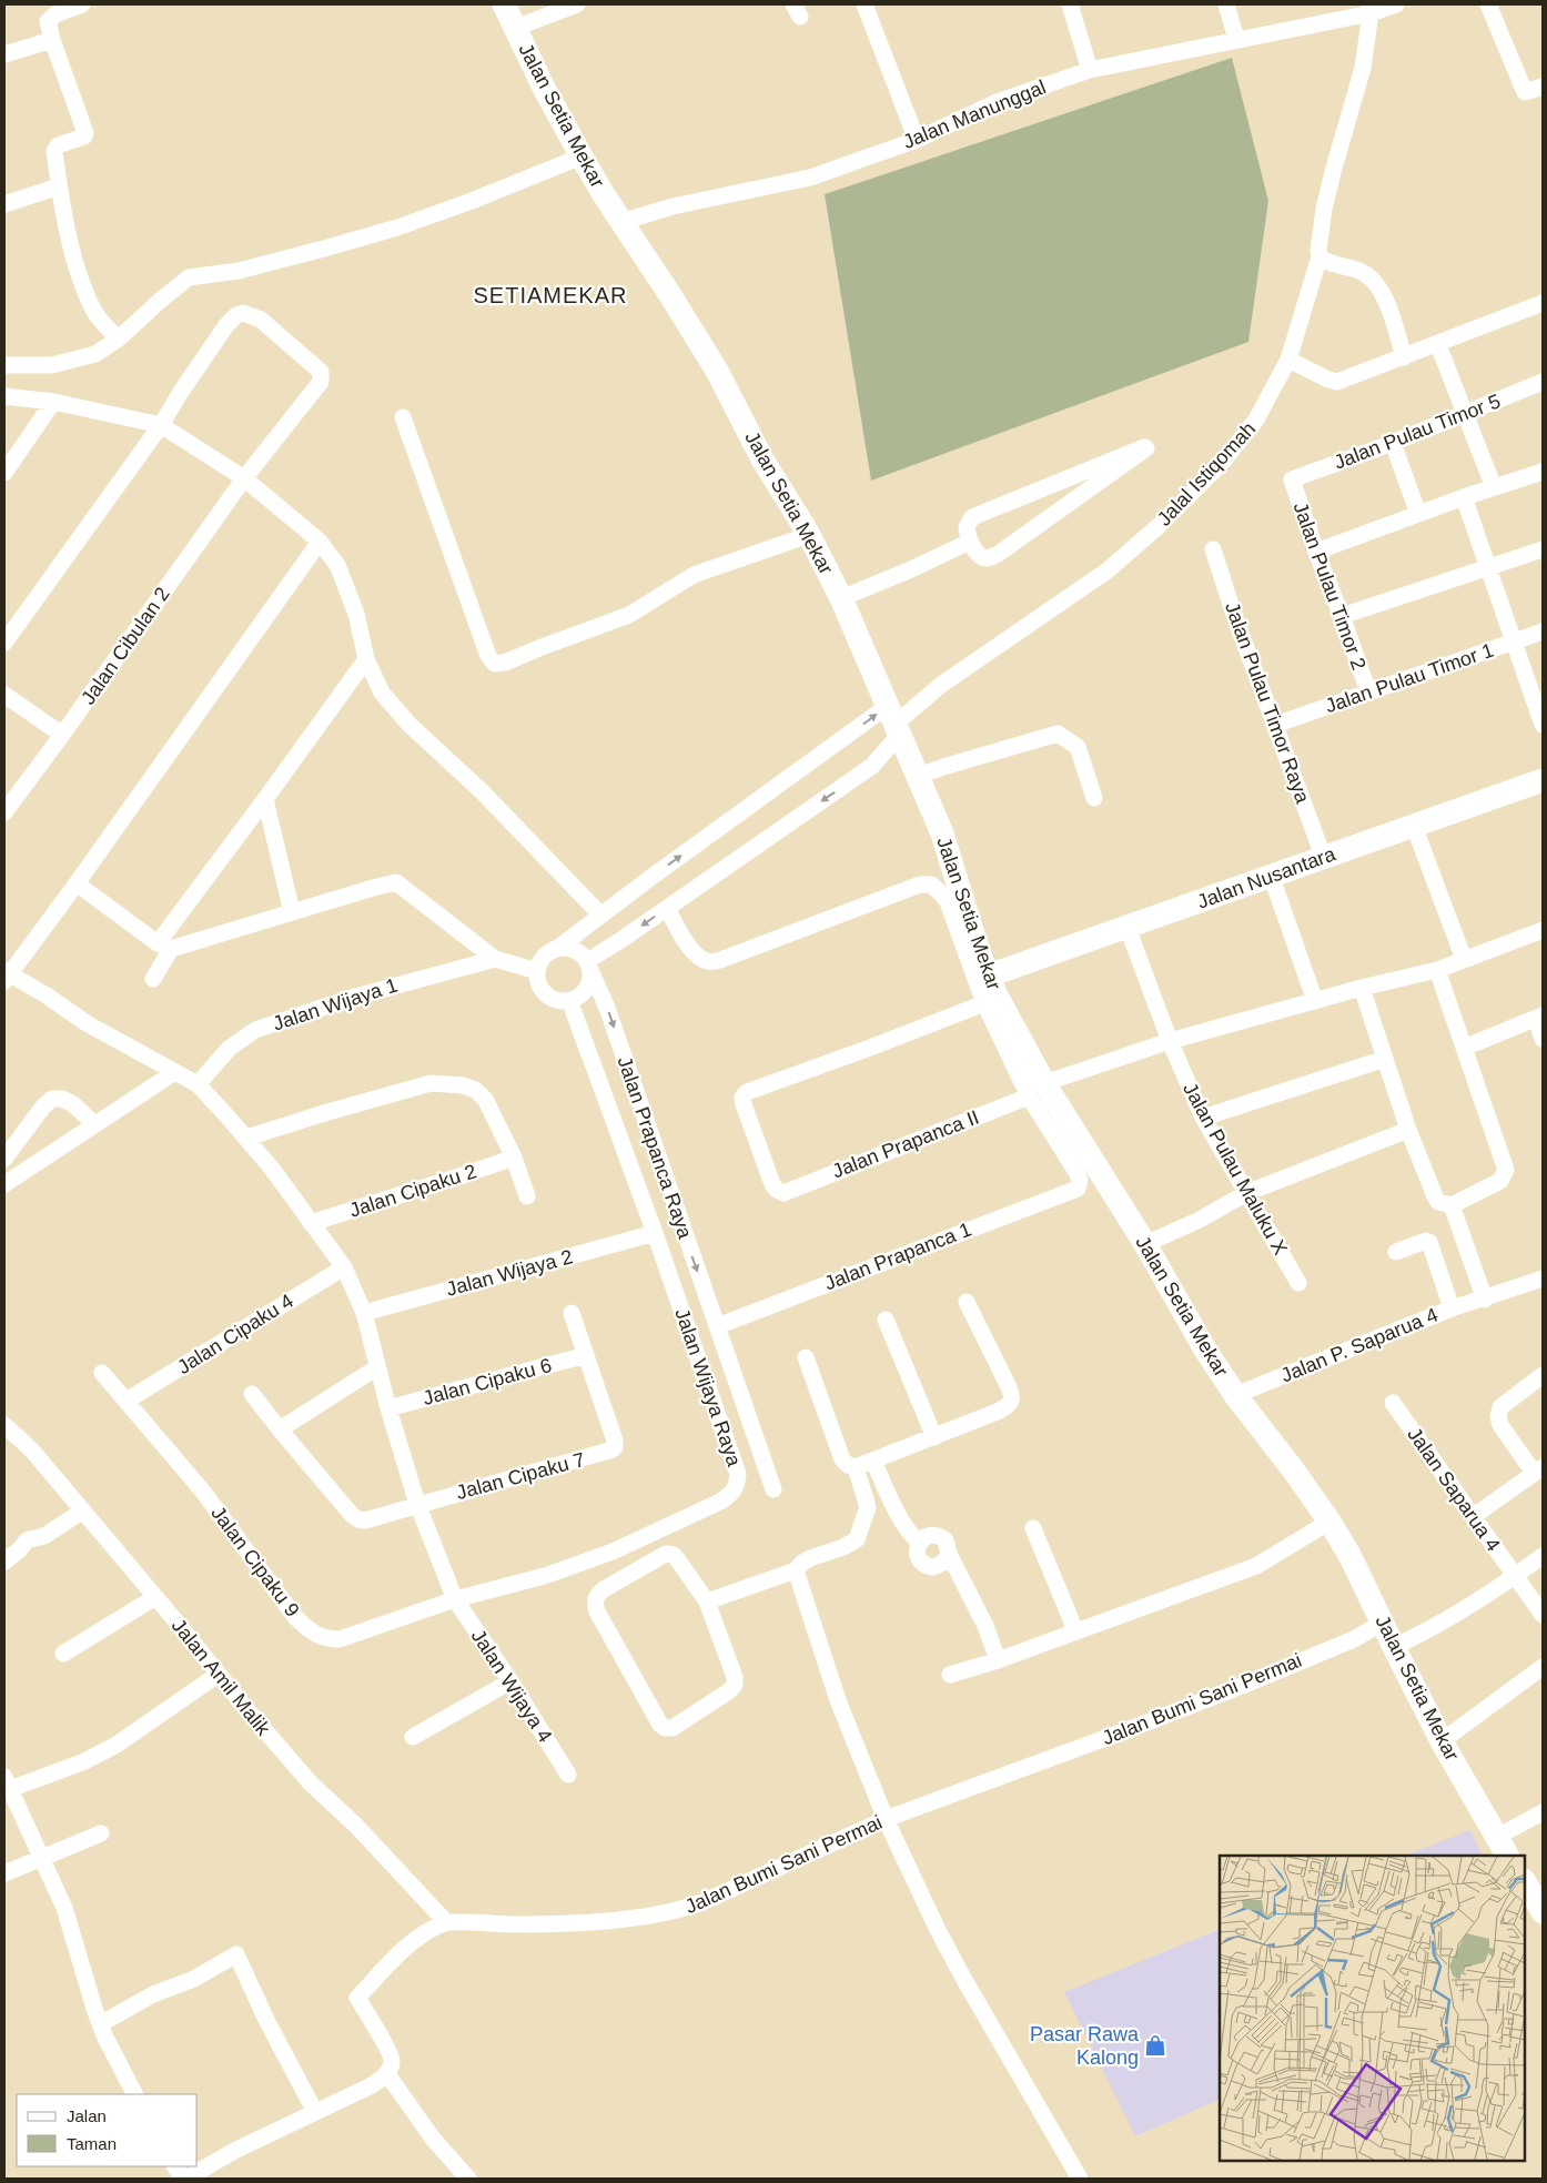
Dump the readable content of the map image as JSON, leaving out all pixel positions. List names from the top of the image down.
{
  "streets": {
    "street": [
      "Jalan Manunggal",
      "Jalan Setia Mekar",
      "Jalan Pulau Timor 5",
      "Jalal Istiqomah",
      "Jalan Pulau Timor 2",
      "Jalan Cibulan 2",
      "Jalan Pulau Timor 1",
      "Jalan Pulau Timor Raya",
      "Jalan Nusantara",
      "Jalan Wijaya 1",
      "Jalan Prapanca II",
      "Jalan Prapanca Raya",
      "Jalan Pulau Maluku X",
      "Jalan Cipaku 2",
      "Jalan Prapanca 1",
      "Jalan Wijaya 2",
      "Jalan Cipaku 4",
      "Jalan P. Saparua 4",
      "Jalan Cipaku 6",
      "Jalan Wijaya Raya",
      "Jalan Cipaku 7",
      "Jalan Saparua 4",
      "Jalan Cipaku 9",
      "Jalan Amil Malik",
      "Jalan Wijaya 4",
      "Jalan Bumi Sani Permai"
    ]
  },
  "crossings": [
    ["Jalan Manunggal", "Jalan Setia Mekar"],
    ["Jalan Manunggal", "Jalal Istiqomah"],
    ["Jalan Setia Mekar", "Jalal Istiqomah"],
    ["Jalan Setia Mekar", "Jalan Nusantara"],
    ["Jalan Setia Mekar", "Jalan Prapanca II"],
    ["Jalan Setia Mekar", "Jalan Prapanca 1"],
    ["Jalan Setia Mekar", "Jalan P. Saparua 4"],
    ["Jalan Setia Mekar", "Jalan Bumi Sani Permai"],
    ["Jalan Pulau Timor 5", "Jalan Pulau Timor 2"],
    ["Jalan Pulau Timor 2", "Jalan Pulau Timor 1"],
    ["Jalan Pulau Timor 1", "Jalan Pulau Timor Raya"],
    ["Jalan Pulau Timor Raya", "Jalan Nusantara"],
    ["Jalan Nusantara", "Jalan Pulau Maluku X"],
    ["Jalan Wijaya 1", "Jalan Wijaya 4"],
    ["Jalan Prapanca II", "Jalan Pulau Maluku X"],
    ["Jalan Prapanca II", "Jalan Prapanca 1"],
    ["Jalan Prapanca Raya", "Jalan Prapanca 1"],
    ["Jalan Prapanca Raya", "Jalan Wijaya Raya"],
    ["Jalan Cipaku 2", "Jalan Wijaya 4"],
    ["Jalan Wijaya 2", "Jalan Wijaya Raya"],
    ["Jalan Wijaya 2", "Jalan Wijaya 4"],
    ["Jalan Cipaku 4", "Jalan Cipaku 9"],
    ["Jalan Cipaku 4", "Jalan Wijaya 4"],
    ["Jalan Cipaku 6", "Jalan Cipaku 7"],
    ["Jalan Cipaku 6", "Jalan Wijaya 4"],
    ["Jalan Wijaya Raya", "Jalan Cipaku 9"],
    ["Jalan Wijaya Raya", "Jalan Wijaya 4"],
    ["Jalan Cipaku 7", "Jalan Wijaya 4"],
    ["Jalan Cipaku 9", "Jalan Wijaya 4"],
    ["Jalan Amil Malik", "Jalan Bumi Sani Permai"]
  ],
  "one_way": ["Jalan Prapanca Raya"],
  "districts": ["SETIAMEKAR"],
  "places": {
    "shop": ["Pasar Rawa Kalong"]
  },
  "legend": ["Jalan", "Taman"]
}
